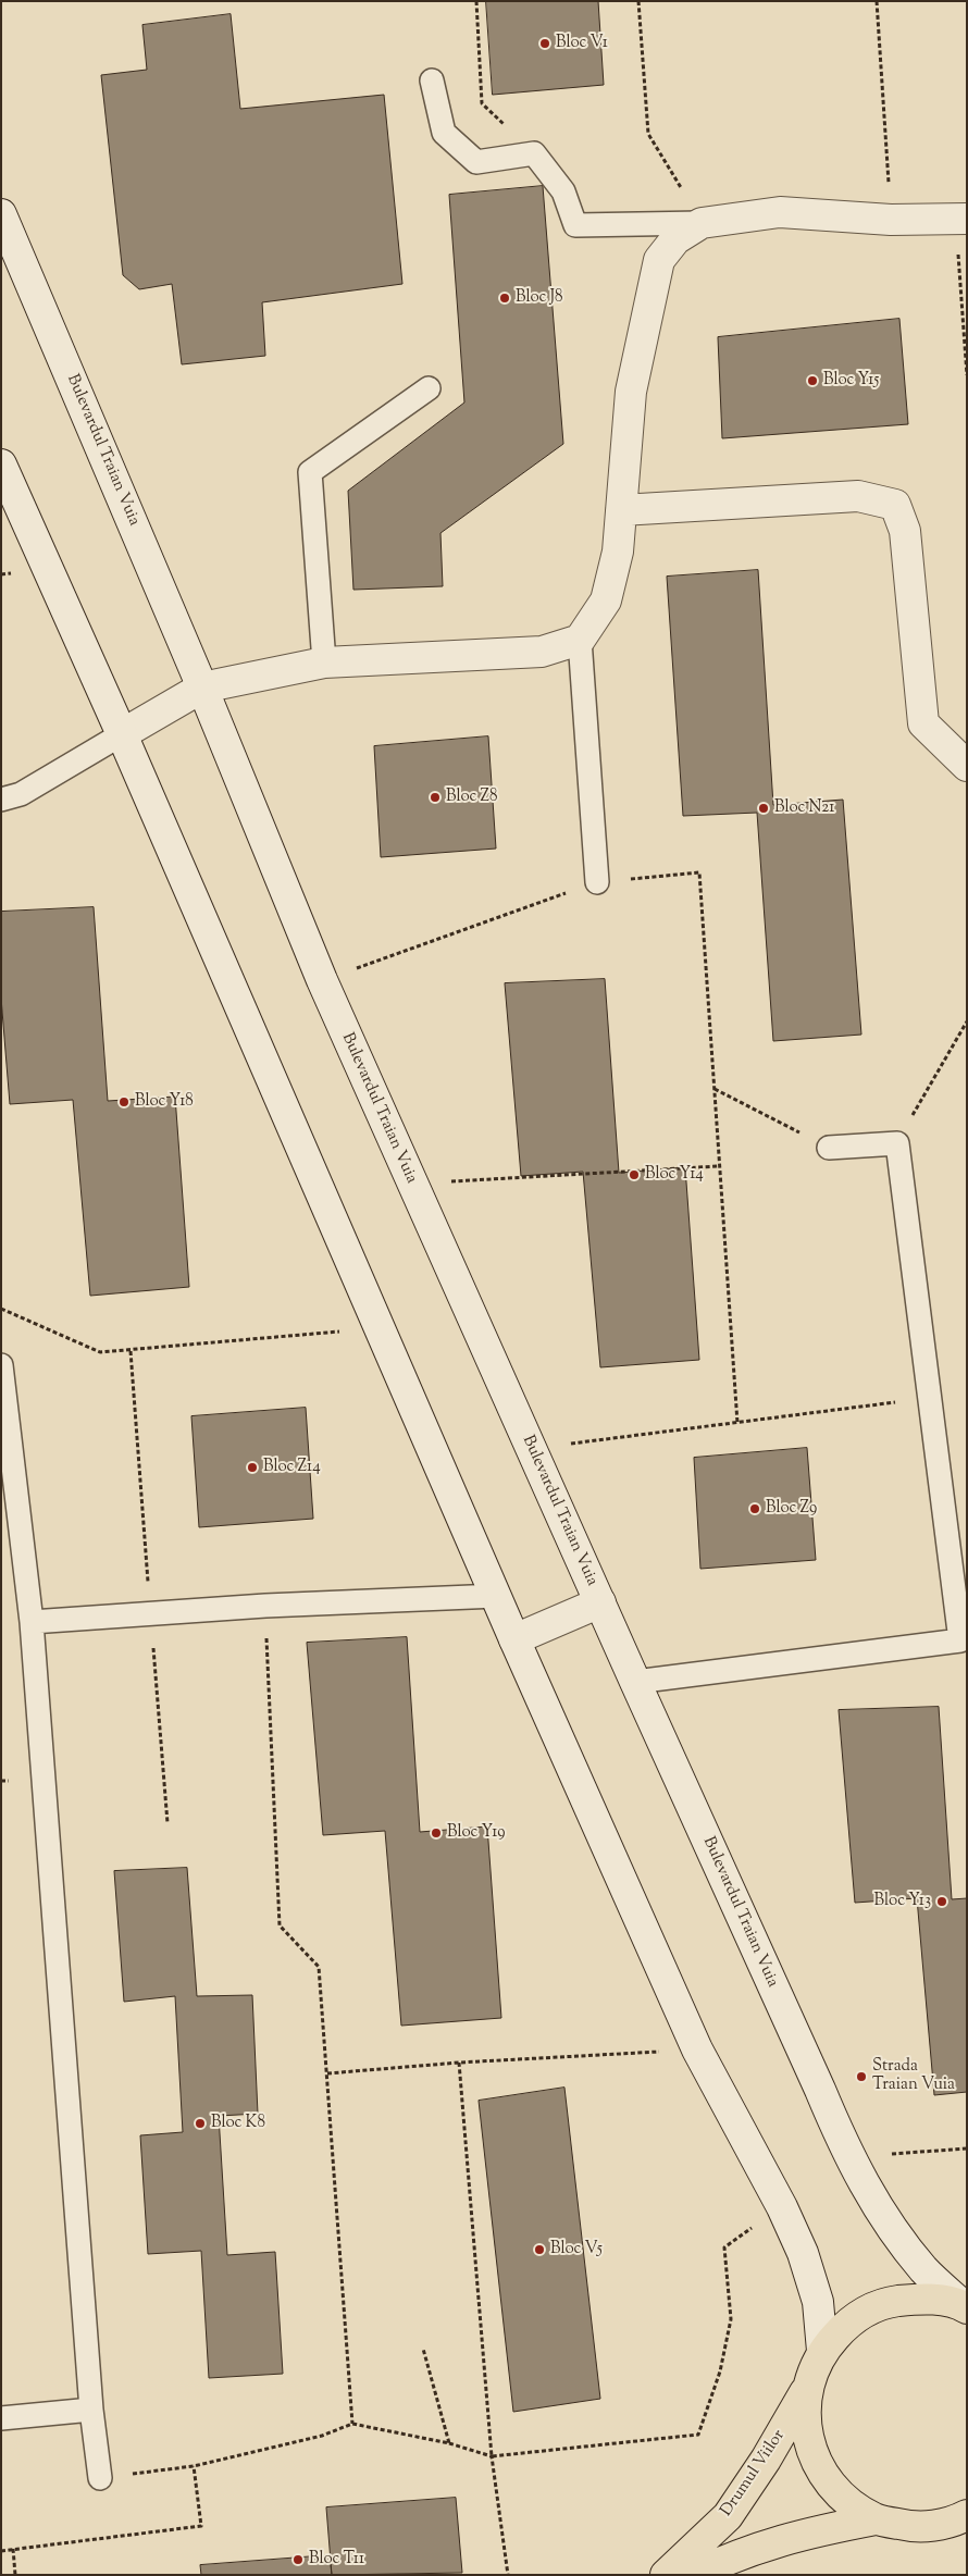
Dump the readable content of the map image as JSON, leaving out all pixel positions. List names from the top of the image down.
{
  "streets": {
    "highway": ["Drumul Viilor"],
    "main road": ["Bulevardul Traian Vuia"]
  },
  "places": [
    "Bloc V1",
    "Bloc J8",
    "Bloc Y15",
    "Bloc Z8",
    "Bloc N21",
    "Bloc Y18",
    "Bloc Y14",
    "Bloc Z14",
    "Bloc Z9",
    "Bloc Y19",
    "Bloc Y13",
    "Strada Traian Vuia",
    "Bloc K8",
    "Bloc V5",
    "Bloc T11"
  ]
}
